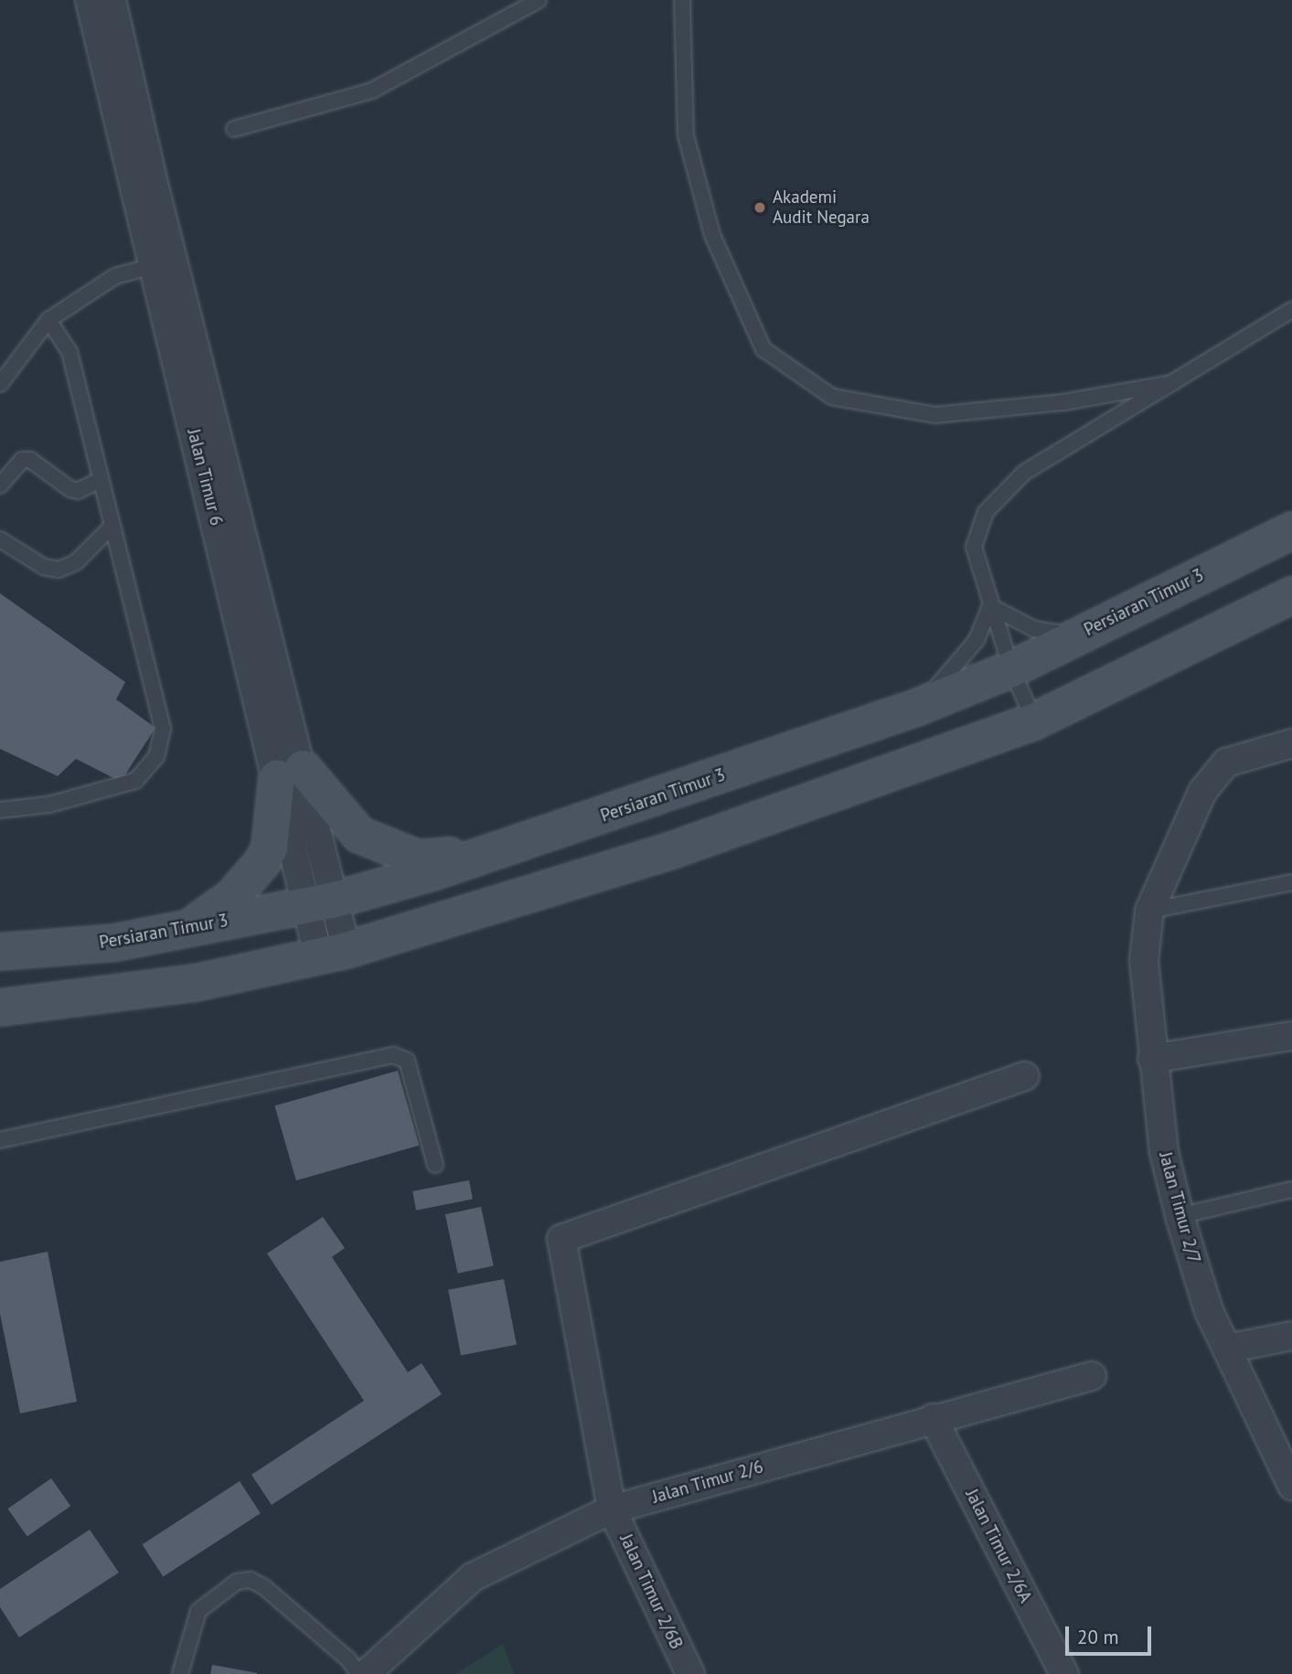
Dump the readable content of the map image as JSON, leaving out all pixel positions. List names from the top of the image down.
{
  "streets": {
    "street": [
      "Jalan Timur 6",
      "Persiaran Timur 3",
      "Jalan Timur 2/7",
      "Jalan Timur 2/6",
      "Jalan Timur 2/6A",
      "Jalan Timur 2/6B"
    ]
  },
  "crossings": [
    ["Jalan Timur 6", "Persiaran Timur 3"],
    ["Jalan Timur 2/6", "Jalan Timur 2/6A"],
    ["Jalan Timur 2/6", "Jalan Timur 2/6B"]
  ],
  "places": ["Akademi Audit Negara"],
  "scale_bar": "20 m"
}
